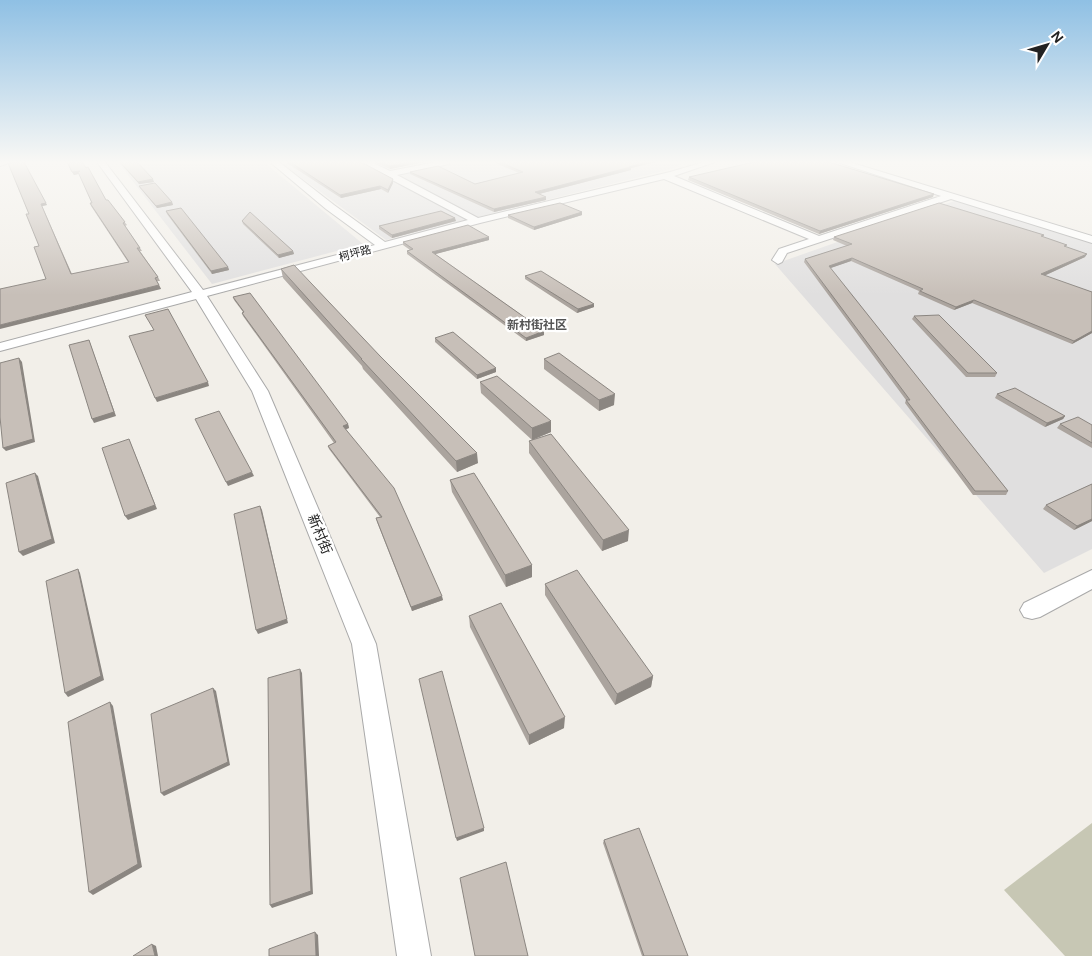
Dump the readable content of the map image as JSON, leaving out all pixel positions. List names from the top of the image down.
{
  "streets": {
    "street": ["柯坪路", "新村街"]
  },
  "crossings": [
    ["柯坪路", "新村街"]
  ],
  "districts": ["新村街社区"],
  "north": "top right"
}
